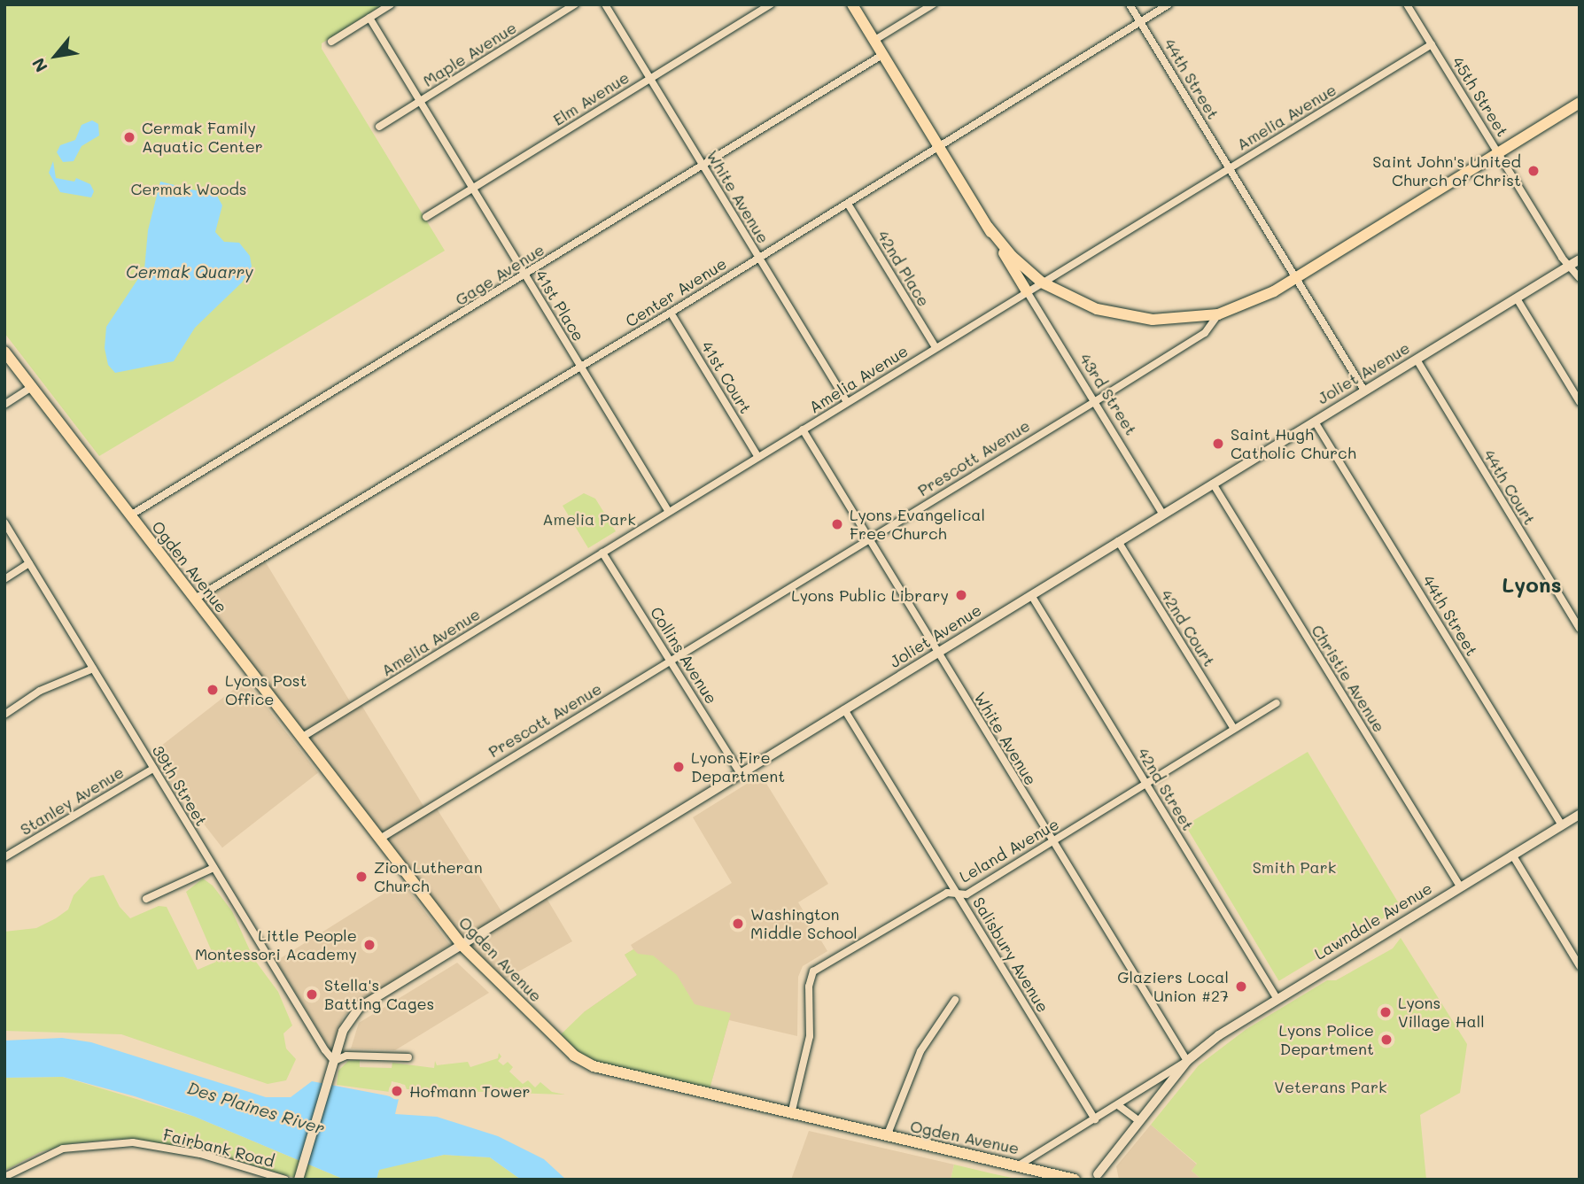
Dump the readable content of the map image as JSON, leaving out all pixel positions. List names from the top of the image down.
{
  "streets": {
    "main road": ["Ogden Avenue"],
    "street": [
      "Maple Avenue",
      "44th Street",
      "45th Street",
      "Elm Avenue",
      "Amelia Avenue",
      "White Avenue",
      "42nd Place",
      "Gage Avenue",
      "Center Avenue",
      "41st Place",
      "Joliet Avenue",
      "41st Court",
      "43rd Street",
      "Prescott Avenue",
      "44th Court",
      "42nd Court",
      "Collins Avenue",
      "Christie Avenue",
      "39th Street",
      "42nd Street",
      "Stanley Avenue",
      "Leland Avenue",
      "Lawndale Avenue",
      "Salisbury Avenue",
      "Fairbank Road"
    ]
  },
  "crossings": [
    ["Maple Avenue", "41st Place"],
    ["44th Street", "Amelia Avenue"],
    ["44th Street", "Center Avenue"],
    ["44th Street", "Joliet Avenue"],
    ["44th Street", "Lawndale Avenue"],
    ["45th Street", "Amelia Avenue"],
    ["45th Street", "Joliet Avenue"],
    ["Elm Avenue", "White Avenue"],
    ["Elm Avenue", "41st Place"],
    ["Amelia Avenue", "White Avenue"],
    ["Amelia Avenue", "42nd Place"],
    ["Amelia Avenue", "41st Place"],
    ["Amelia Avenue", "41st Court"],
    ["Amelia Avenue", "43rd Street"],
    ["Amelia Avenue", "Ogden Avenue"],
    ["Amelia Avenue", "Collins Avenue"],
    ["White Avenue", "Gage Avenue"],
    ["White Avenue", "Center Avenue"],
    ["White Avenue", "Joliet Avenue"],
    ["White Avenue", "Prescott Avenue"],
    ["White Avenue", "Leland Avenue"],
    ["White Avenue", "Lawndale Avenue"],
    ["42nd Place", "Center Avenue"],
    ["Gage Avenue", "41st Place"],
    ["Gage Avenue", "Ogden Avenue"],
    ["Center Avenue", "41st Place"],
    ["Center Avenue", "41st Court"],
    ["Center Avenue", "Ogden Avenue"],
    ["Joliet Avenue", "43rd Street"],
    ["Joliet Avenue", "44th Court"],
    ["Joliet Avenue", "Ogden Avenue"],
    ["Joliet Avenue", "42nd Court"],
    ["Joliet Avenue", "Collins Avenue"],
    ["Joliet Avenue", "Christie Avenue"],
    ["Joliet Avenue", "39th Street"],
    ["Joliet Avenue", "42nd Street"],
    ["Joliet Avenue", "Salisbury Avenue"],
    ["43rd Street", "Prescott Avenue"],
    ["Prescott Avenue", "Ogden Avenue"],
    ["Prescott Avenue", "Collins Avenue"],
    ["Ogden Avenue", "Leland Avenue"],
    ["Ogden Avenue", "Lawndale Avenue"],
    ["42nd Court", "Leland Avenue"],
    ["Christie Avenue", "Lawndale Avenue"],
    ["39th Street", "Stanley Avenue"],
    ["42nd Street", "Leland Avenue"],
    ["42nd Street", "Lawndale Avenue"],
    ["Leland Avenue", "Salisbury Avenue"],
    ["Lawndale Avenue", "Salisbury Avenue"]
  ],
  "districts": ["Lyons"],
  "water": ["Cermak Quarry", "Des Plaines River"],
  "parks": [
    "Cermak Woods",
    "Amelia Park",
    "Smith Park",
    "Veterans Park"
  ],
  "places": [
    "Cermak Family Aquatic Center",
    "Saint John's United Church of Christ",
    "Saint Hugh Catholic Church",
    "Lyons Evangelical Free Church",
    "Lyons Public Library",
    "Lyons Post Office",
    "Lyons Fire Department",
    "Zion Lutheran Church",
    "Washington Middle School",
    "Little People Montessori Academy",
    "Glaziers Local Union #27",
    "Stella's Batting Cages",
    "Lyons Village Hall",
    "Lyons Police Department",
    "Hofmann Tower"
  ],
  "north": "bottom left"
}
